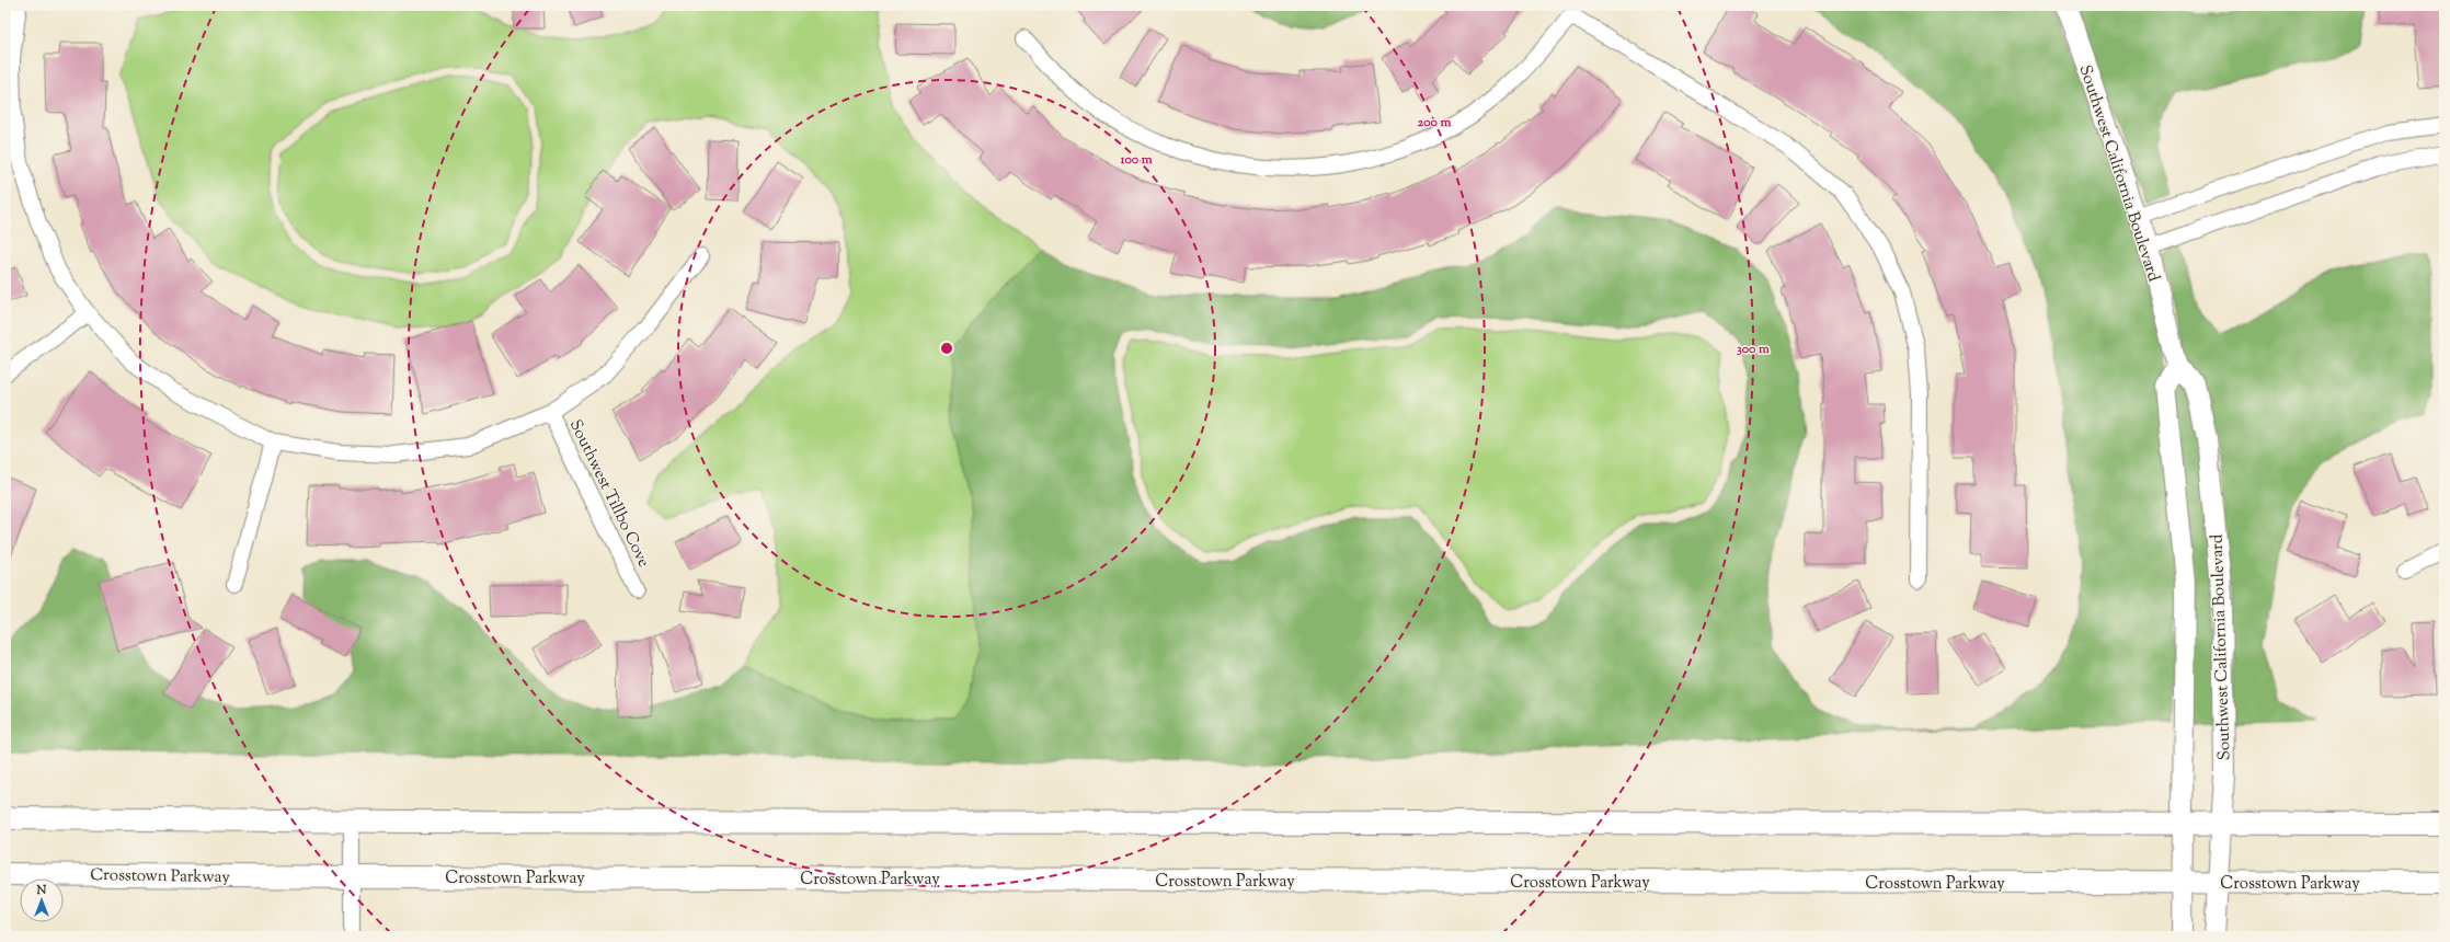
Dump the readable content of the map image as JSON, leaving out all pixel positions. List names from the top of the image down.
{
  "streets": {
    "main road": ["Crosstown Parkway"],
    "street": ["Southwest California Boulevard", "Southwest Tillbo Cove"]
  },
  "crossings": [
    ["Southwest California Boulevard", "Crosstown Parkway"]
  ],
  "north": "top",
  "rings": ["200 m", "100 m", "300 m"]
}
